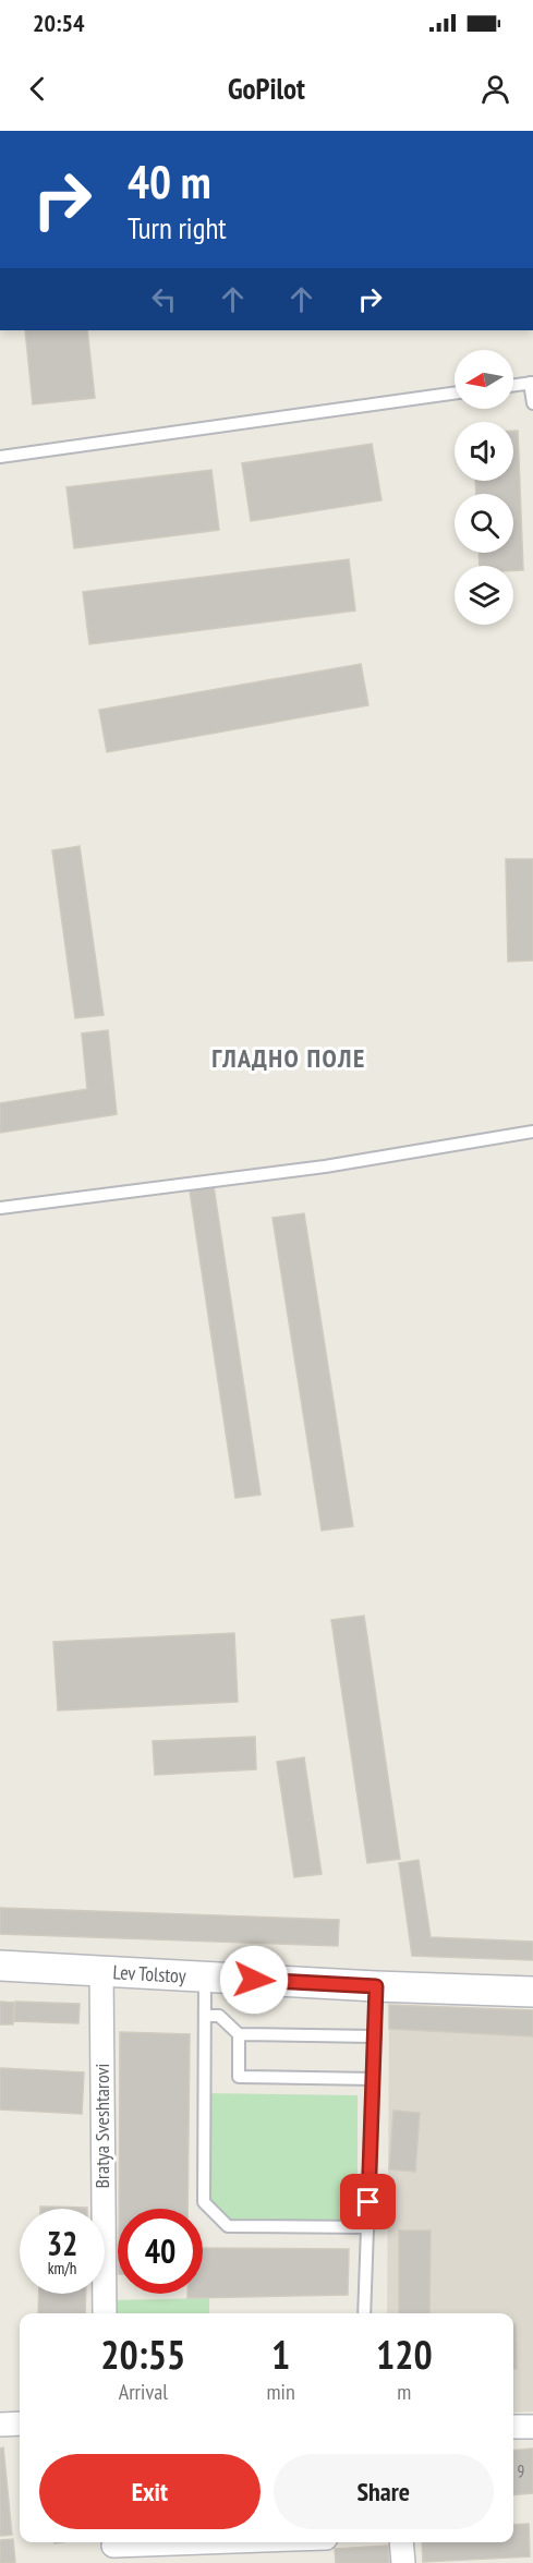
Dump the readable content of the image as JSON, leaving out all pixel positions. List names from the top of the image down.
{
  "streets": {
    "street": ["Lev Tolstoy", "Bratya Sveshtarovi"]
  },
  "crossings": [
    ["Lev Tolstoy", "Bratya Sveshtarovi"]
  ],
  "districts": ["ГЛАДНО ПОЛЕ"],
  "house_numbers": ["9"],
  "north": "left",
  "page": {
    "status": "20:54",
    "header": "GoPilot",
    "turn": ["40 m", "Turn right"],
    "speed": "32 km/h",
    "limit": "40",
    "eta": [
      "20:55",
      "Arrival",
      "1",
      "min",
      "120",
      "m"
    ],
    "buttons": ["Exit", "Share"]
  }
}
